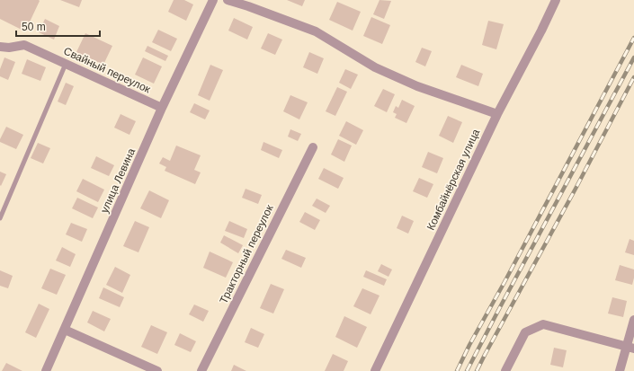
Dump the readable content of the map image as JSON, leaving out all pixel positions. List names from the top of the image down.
{
  "streets": {
    "street": [
      "Свайный переулок",
      "Комбайнёрская улица",
      "улица Левина",
      "Тракторный переулок"
    ]
  },
  "crossings": [
    ["Свайный переулок", "улица Левина"]
  ],
  "scale_bar": "50 m"
}
